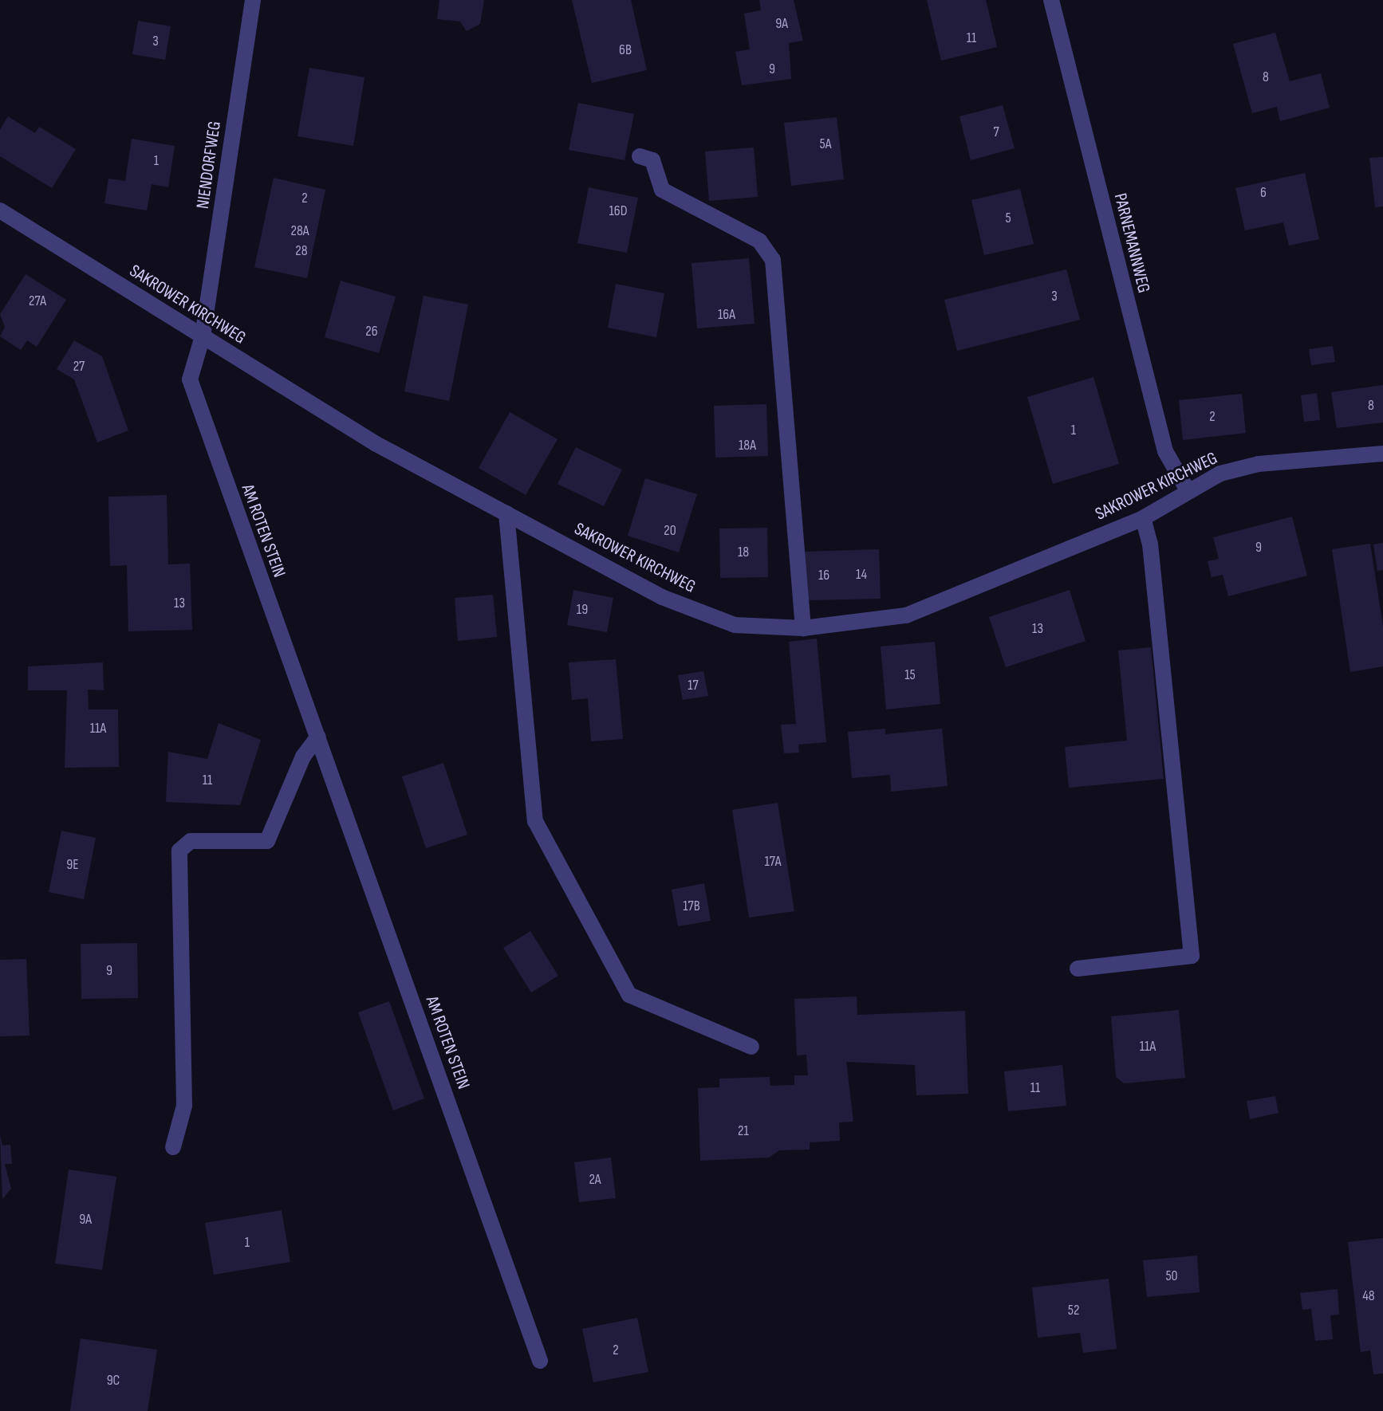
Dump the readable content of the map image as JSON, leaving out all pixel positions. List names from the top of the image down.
{
  "streets": {
    "street": [
      "NIENDORFWEG",
      "PARNEMANNWEG",
      "SAKROWER KIRCHWEG",
      "AM ROTEN STEIN"
    ]
  },
  "crossings": [
    ["NIENDORFWEG", "SAKROWER KIRCHWEG"],
    ["NIENDORFWEG", "AM ROTEN STEIN"],
    ["PARNEMANNWEG", "SAKROWER KIRCHWEG"],
    ["SAKROWER KIRCHWEG", "AM ROTEN STEIN"]
  ],
  "house_numbers": [
    "9A",
    "11",
    "3",
    "6B",
    "9",
    "8",
    "7",
    "5A",
    "1",
    "6",
    "2",
    "16D",
    "5",
    "28A",
    "28",
    "3",
    "27A",
    "16A",
    "26",
    "27",
    "8",
    "2",
    "1",
    "18A",
    "20",
    "9",
    "18",
    "14",
    "16",
    "13",
    "19",
    "13",
    "15",
    "17",
    "11A",
    "11",
    "17A",
    "9E",
    "17B",
    "9",
    "11A",
    "11",
    "21",
    "2A",
    "9A",
    "1",
    "50",
    "48",
    "52",
    "2",
    "9C"
  ]
}
